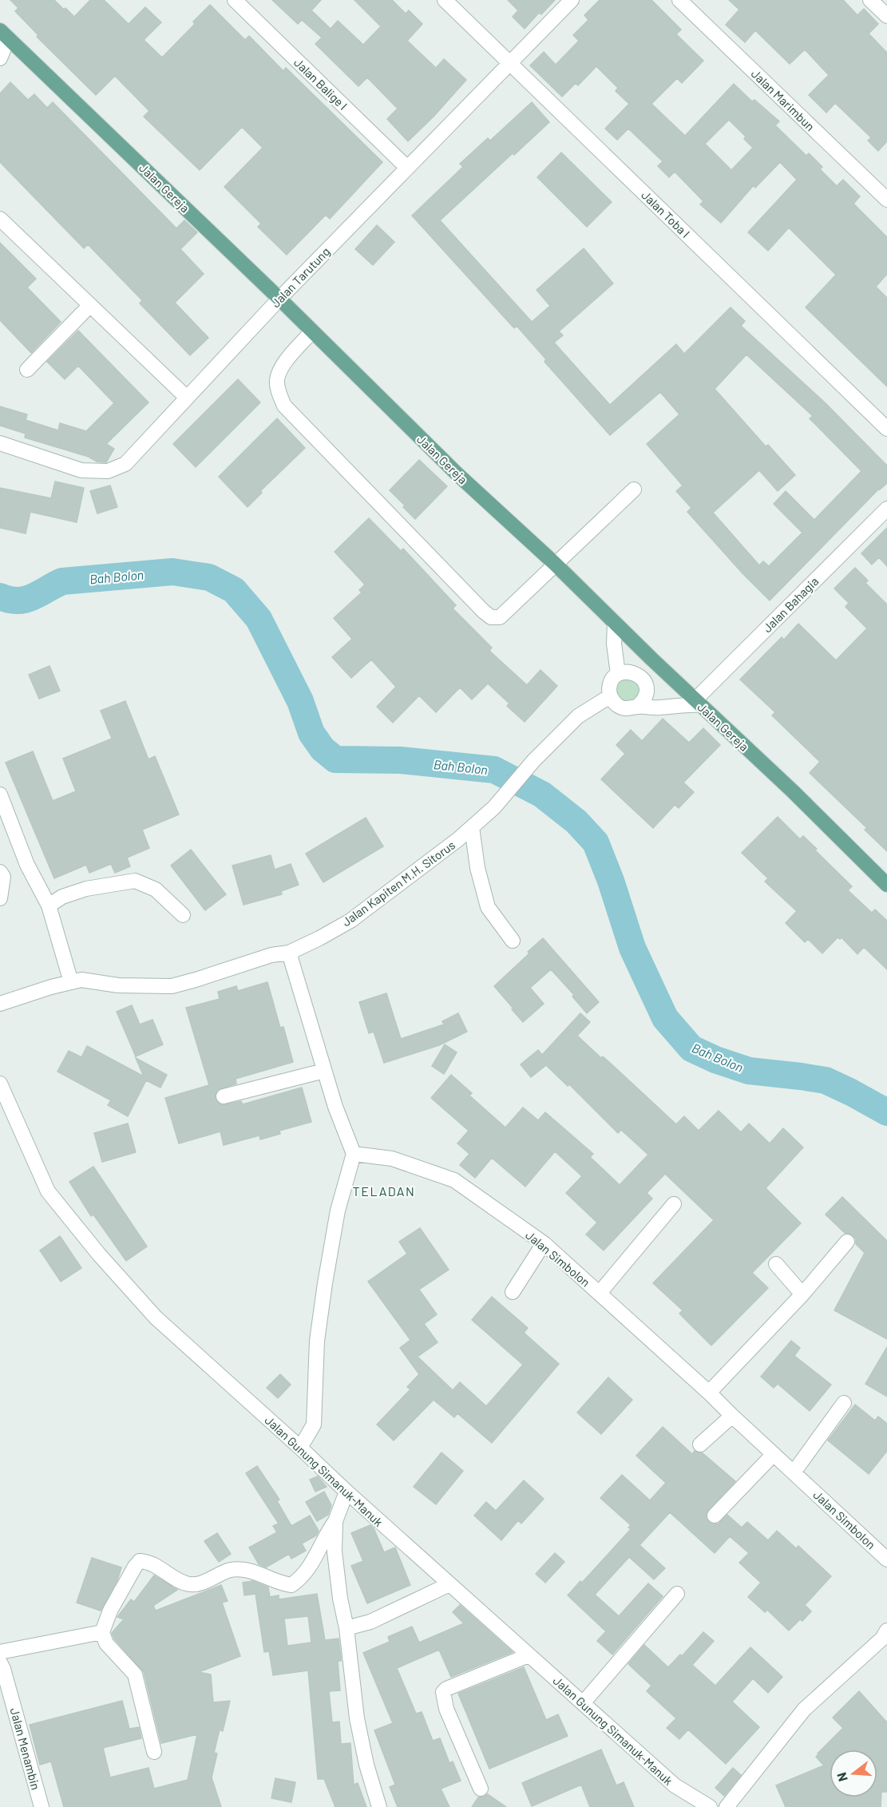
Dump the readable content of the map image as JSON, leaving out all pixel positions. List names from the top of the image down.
{
  "streets": {
    "main road": ["Jalan Gereja"],
    "street": [
      "Jalan Balige I",
      "Jalan Marimbun",
      "Jalan Toba I",
      "Jalan Tarutung",
      "Jalan Bahagia",
      "Jalan Kapiten M.H. Sitorus",
      "Jalan Simbolon",
      "Jalan Gunung Simanuk-Manuk",
      "Jalan Menambin"
    ]
  },
  "crossings": [
    ["Jalan Balige I", "Jalan Tarutung"],
    ["Jalan Gereja", "Jalan Tarutung"],
    ["Jalan Gereja", "Jalan Bahagia"],
    ["Jalan Toba I", "Jalan Tarutung"]
  ],
  "districts": ["TELADAN"],
  "water": ["Bah Bolon"],
  "north": "left"
}
